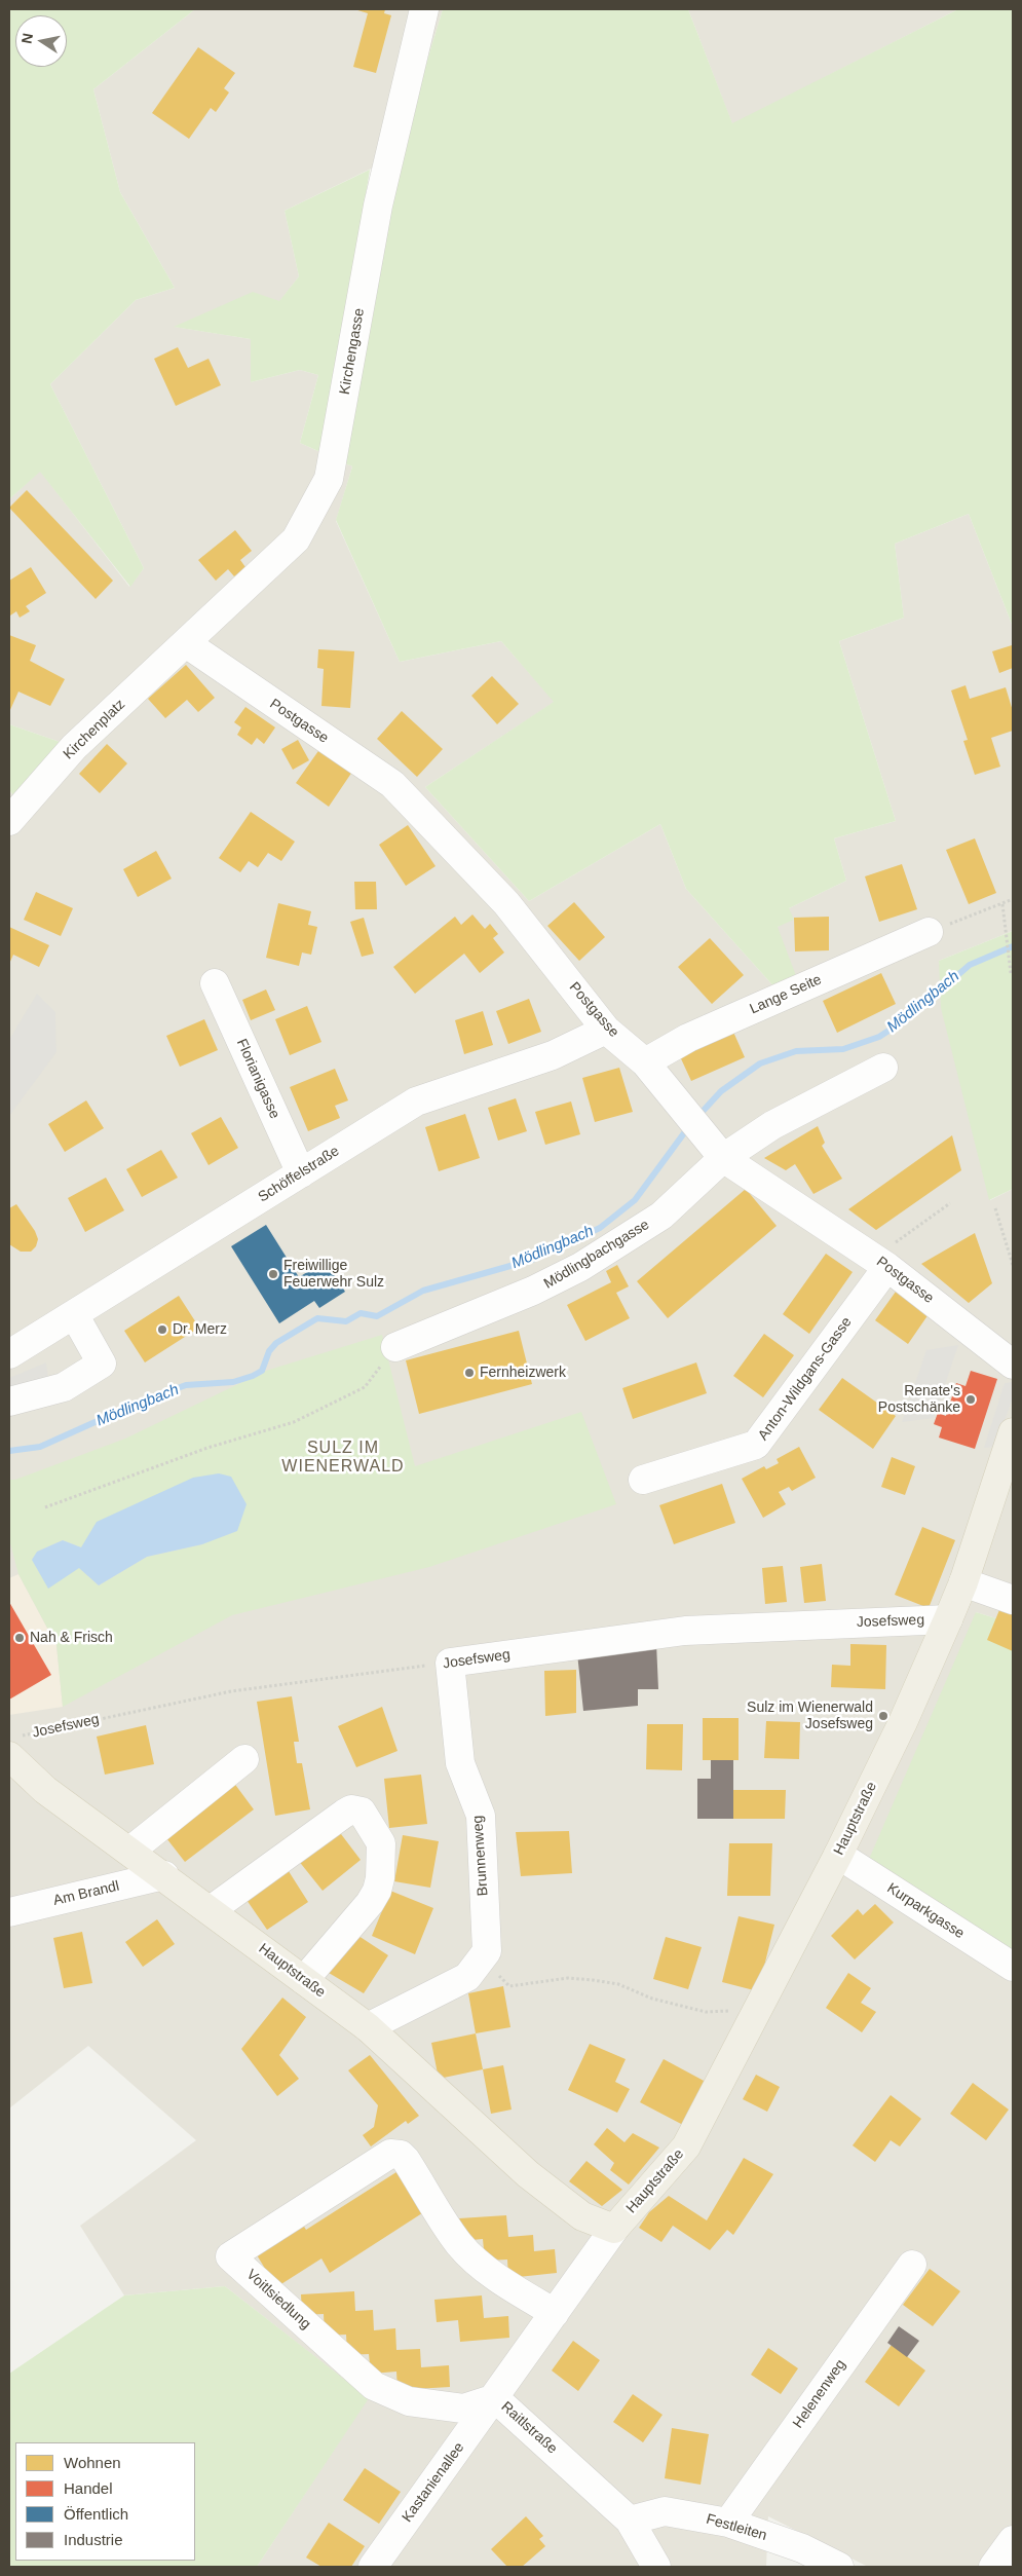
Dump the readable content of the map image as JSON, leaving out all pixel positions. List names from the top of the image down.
{
  "streets": {
    "main road": ["Hauptstraße"],
    "street": [
      "Kirchengasse",
      "Postgasse",
      "Kirchenplatz",
      "Lange Seite",
      "Florianigasse",
      "Schöffelstraße",
      "Mödlingbachgasse",
      "Anton-Wildgans-Gasse",
      "Josefsweg",
      "Brunnenweg",
      "Am Brandl",
      "Kurparkgasse",
      "Voitlsiedlung",
      "Helenenweg",
      "Raitlstraße",
      "Kastanienallee",
      "Festleiten"
    ]
  },
  "crossings": [
    ["Kirchengasse", "Postgasse"],
    ["Kirchengasse", "Kirchenplatz"],
    ["Postgasse", "Kirchenplatz"],
    ["Postgasse", "Lange Seite"],
    ["Postgasse", "Schöffelstraße"],
    ["Postgasse", "Mödlingbachgasse"],
    ["Postgasse", "Anton-Wildgans-Gasse"],
    ["Florianigasse", "Schöffelstraße"],
    ["Josefsweg", "Hauptstraße"],
    ["Josefsweg", "Brunnenweg"],
    ["Hauptstraße", "Brunnenweg"],
    ["Hauptstraße", "Am Brandl"],
    ["Hauptstraße", "Kurparkgasse"],
    ["Hauptstraße", "Raitlstraße"],
    ["Voitlsiedlung", "Raitlstraße"],
    ["Voitlsiedlung", "Kastanienallee"],
    ["Helenenweg", "Festleiten"],
    ["Raitlstraße", "Kastanienallee"],
    ["Raitlstraße", "Festleiten"]
  ],
  "districts": ["SULZ IM WIENERWALD"],
  "water": ["Mödlingbach"],
  "places": [
    "Freiwillige Feuerwehr Sulz",
    "Dr. Merz",
    "Fernheizwerk",
    "Renate's Postschänke",
    "Nah & Frisch",
    "Sulz im Wienerwald Josefsweg"
  ],
  "legend": [
    "Wohnen",
    "Handel",
    "Öffentlich",
    "Industrie"
  ],
  "north": "left"
}
